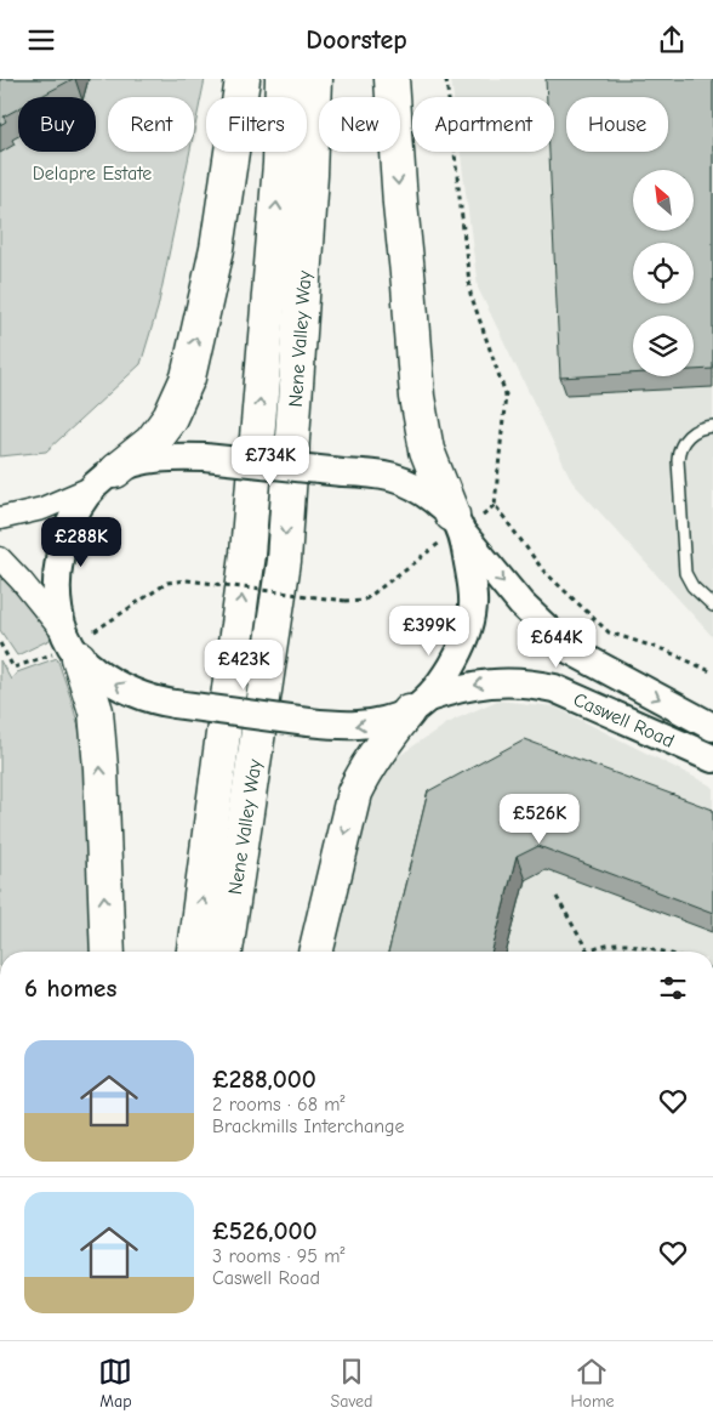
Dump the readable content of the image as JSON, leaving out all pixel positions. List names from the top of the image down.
{
  "streets": {
    "highway": ["Nene Valley Way"],
    "street": ["Caswell Road"]
  },
  "parks": ["Delapre Estate"],
  "north": "top left",
  "page": {
    "header": "Doorstep",
    "chip": [
      "Buy",
      "Rent",
      "Filters",
      "New",
      "Apartment",
      "House"
    ],
    "price": [
      "£734K",
      "£288K",
      "£399K",
      "£644K",
      "£423K",
      "£526K"
    ],
    "heading": "6 homes",
    "list": [
      {
        "name": "£288,000",
        "note": "2 rooms · 68 m² · Brackmills Interchange"
      },
      {
        "name": "£526,000",
        "note": "3 rooms · 95 m² · Caswell Road"
      }
    ],
    "tabs": ["Map", "Saved", "Home"]
  }
}
